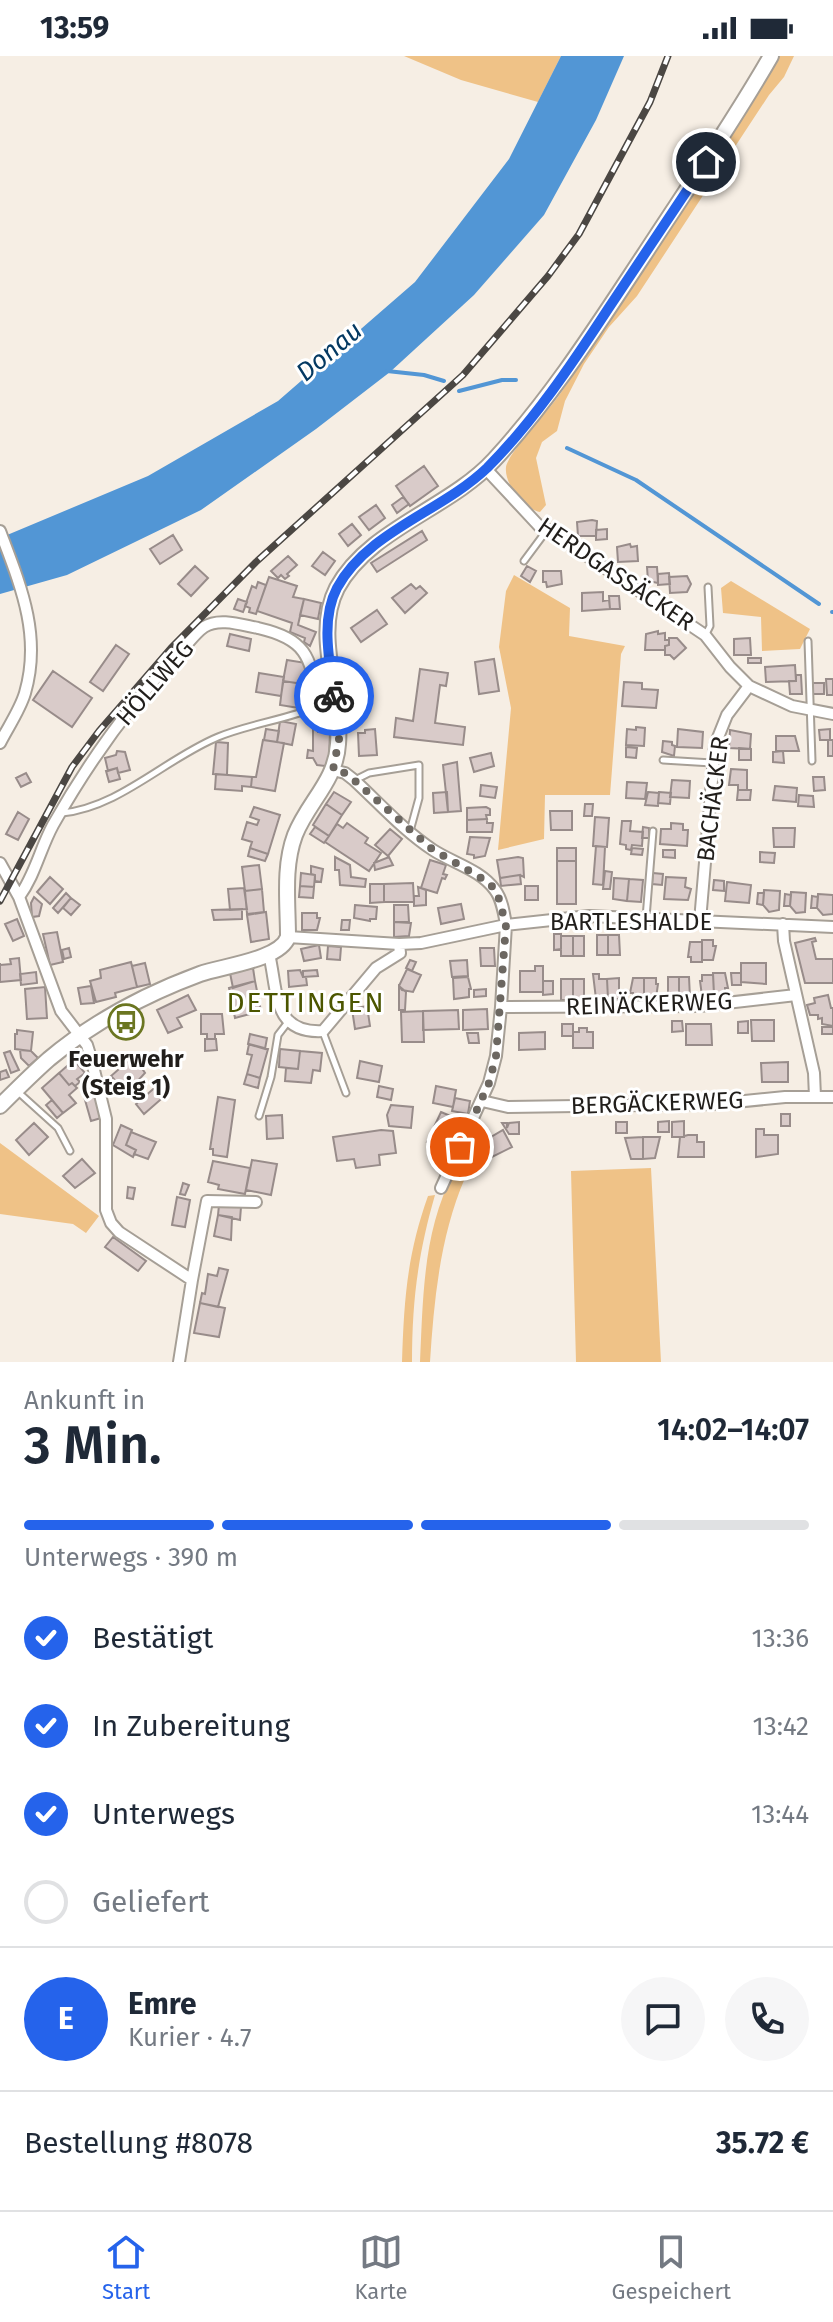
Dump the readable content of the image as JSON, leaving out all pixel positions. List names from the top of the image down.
{
  "streets": {
    "street": [
      "HERDGASSÄCKER",
      "HÖLLWEG",
      "BACHÄCKER",
      "BARTLESHALDE",
      "REINÄCKERWEG",
      "BERGÄCKERWEG"
    ]
  },
  "crossings": [
    ["HERDGASSÄCKER", "BACHÄCKER"],
    ["BACHÄCKER", "BARTLESHALDE"]
  ],
  "districts": ["DETTINGEN"],
  "water": ["Donau"],
  "places": {
    "bus stop": ["Feuerwehr (Steig 1)"]
  },
  "page": {
    "status": "13:59",
    "heading": ["3 Min.", "Ankunft in", "14:02–14:07"],
    "panel": [
      "Emre",
      "Kurier · 4.7",
      "Bestellung #8078",
      "35.72 €"
    ],
    "bar": "Unterwegs · 390 m",
    "list": [
      ["Bestätigt", "13:36"],
      ["In Zubereitung", "13:42"],
      ["Unterwegs", "13:44"],
      "Geliefert"
    ],
    "round": "E",
    "tabs": ["Start", "Karte", "Gespeichert"]
  }
}
